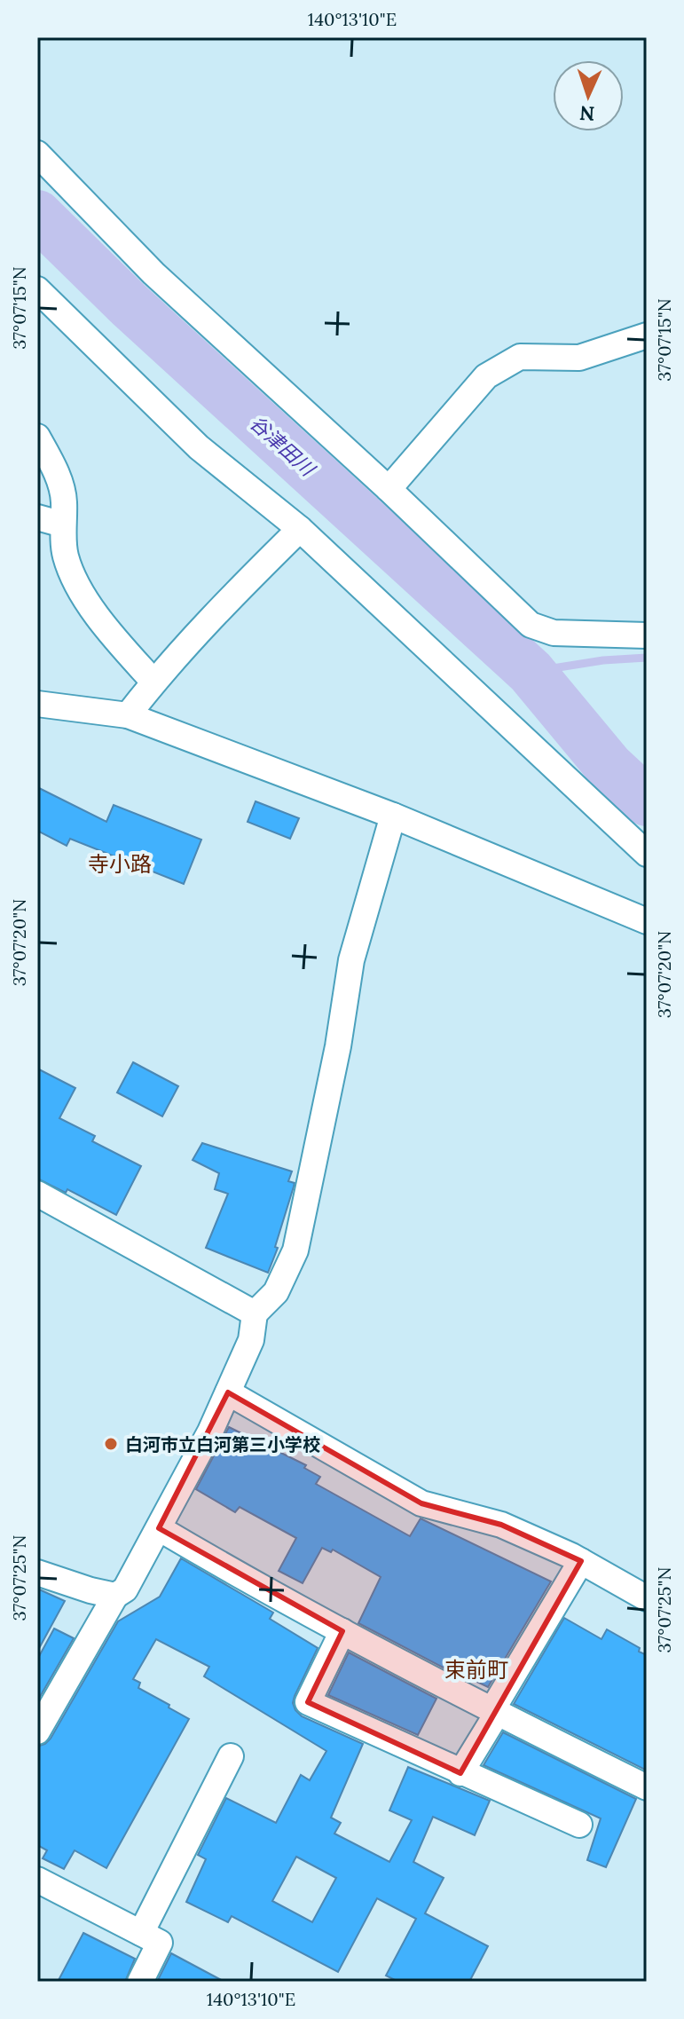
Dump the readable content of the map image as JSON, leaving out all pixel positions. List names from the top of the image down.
{
  "districts": ["寺小路", "束前町"],
  "water": ["谷津田川"],
  "places": ["白河市立白河第三小学校"],
  "north": "bottom",
  "coordinates": [
    "140°13'10\"E",
    "37°07'15\"N",
    "37°07'20\"N",
    "37°07'25\"N"
  ]
}
